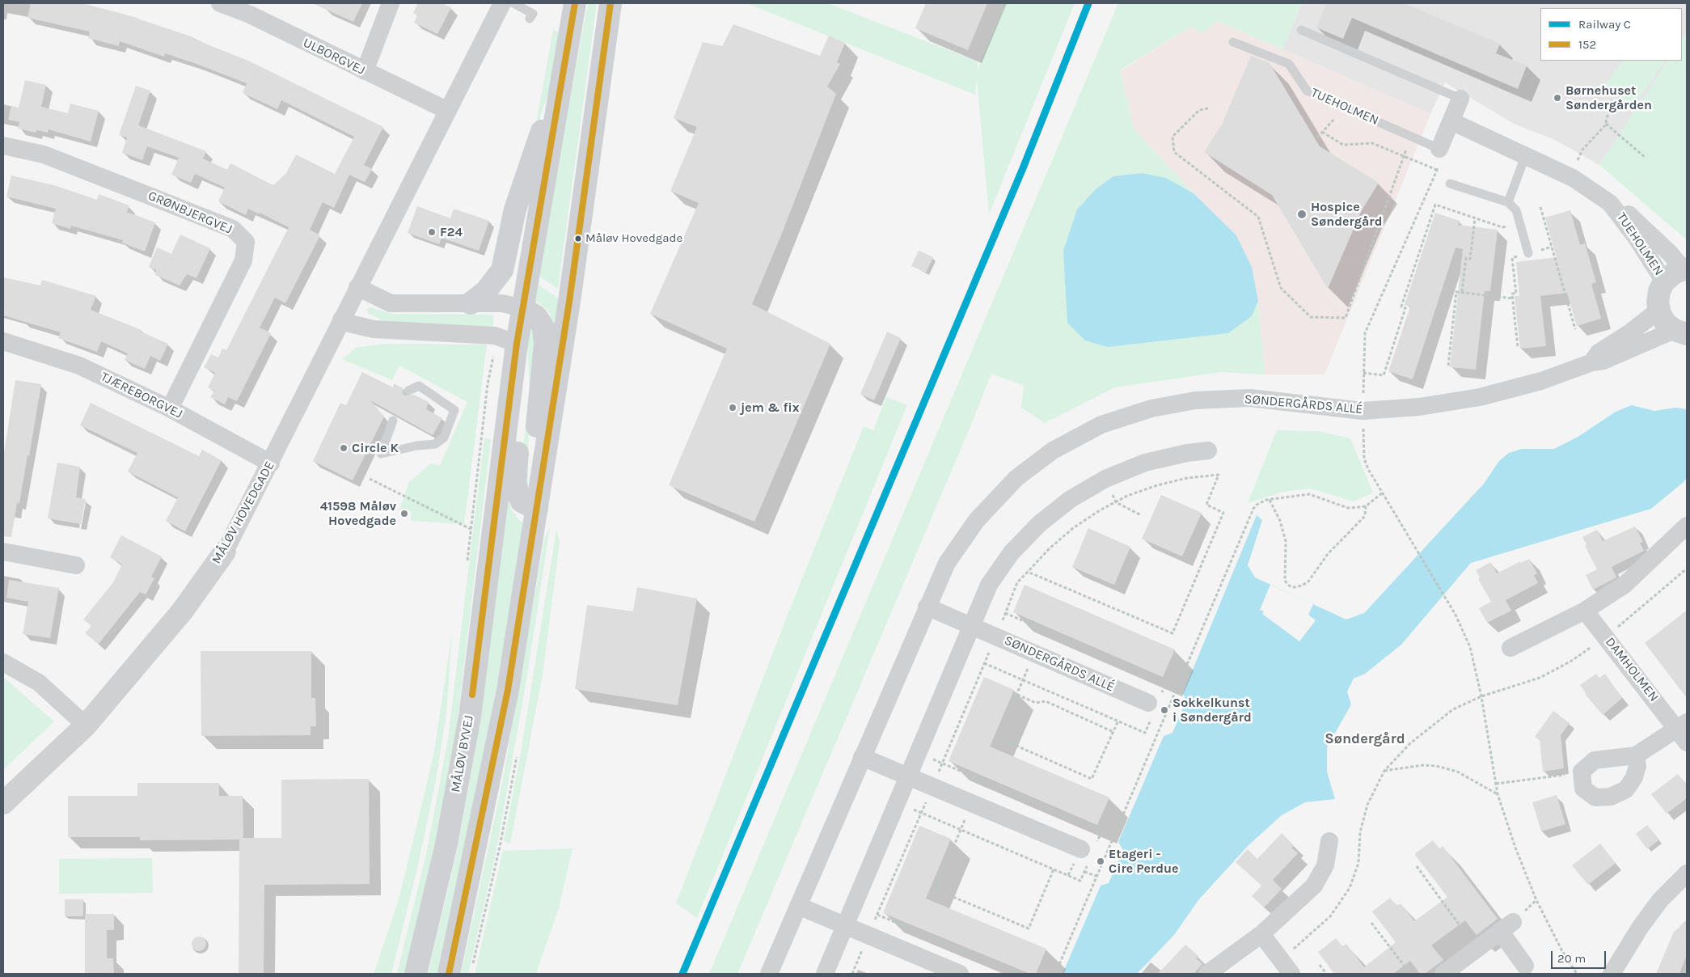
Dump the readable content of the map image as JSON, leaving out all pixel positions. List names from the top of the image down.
{
  "streets": {
    "main road": ["MÅLØV BYVEJ"],
    "street": [
      "ULBORGVEJ",
      "TUEHOLMEN",
      "GRØNBJERGVEJ",
      "TJÆREBORGVEJ",
      "SØNDERGÅRDS ALLÉ",
      "MÅLØV HOVEDGADE",
      "DAMHOLMEN"
    ]
  },
  "crossings": [
    ["ULBORGVEJ", "MÅLØV HOVEDGADE"],
    ["GRØNBJERGVEJ", "TJÆREBORGVEJ"],
    ["TJÆREBORGVEJ", "MÅLØV HOVEDGADE"]
  ],
  "districts": ["Søndergård"],
  "places": [
    "Børnehuset Søndergården",
    "Hospice Søndergård",
    "F24",
    "Måløv Hovedgade",
    "jem & fix",
    "Circle K",
    "41598 Måløv Hovedgade",
    "Sokkelkunst i Søndergård",
    "Etageri - Cire Perdue"
  ],
  "lines": ["rail line C", "transit line 152"],
  "legend": ["Railway C", "152"],
  "scale_bar": "20 m"
}
